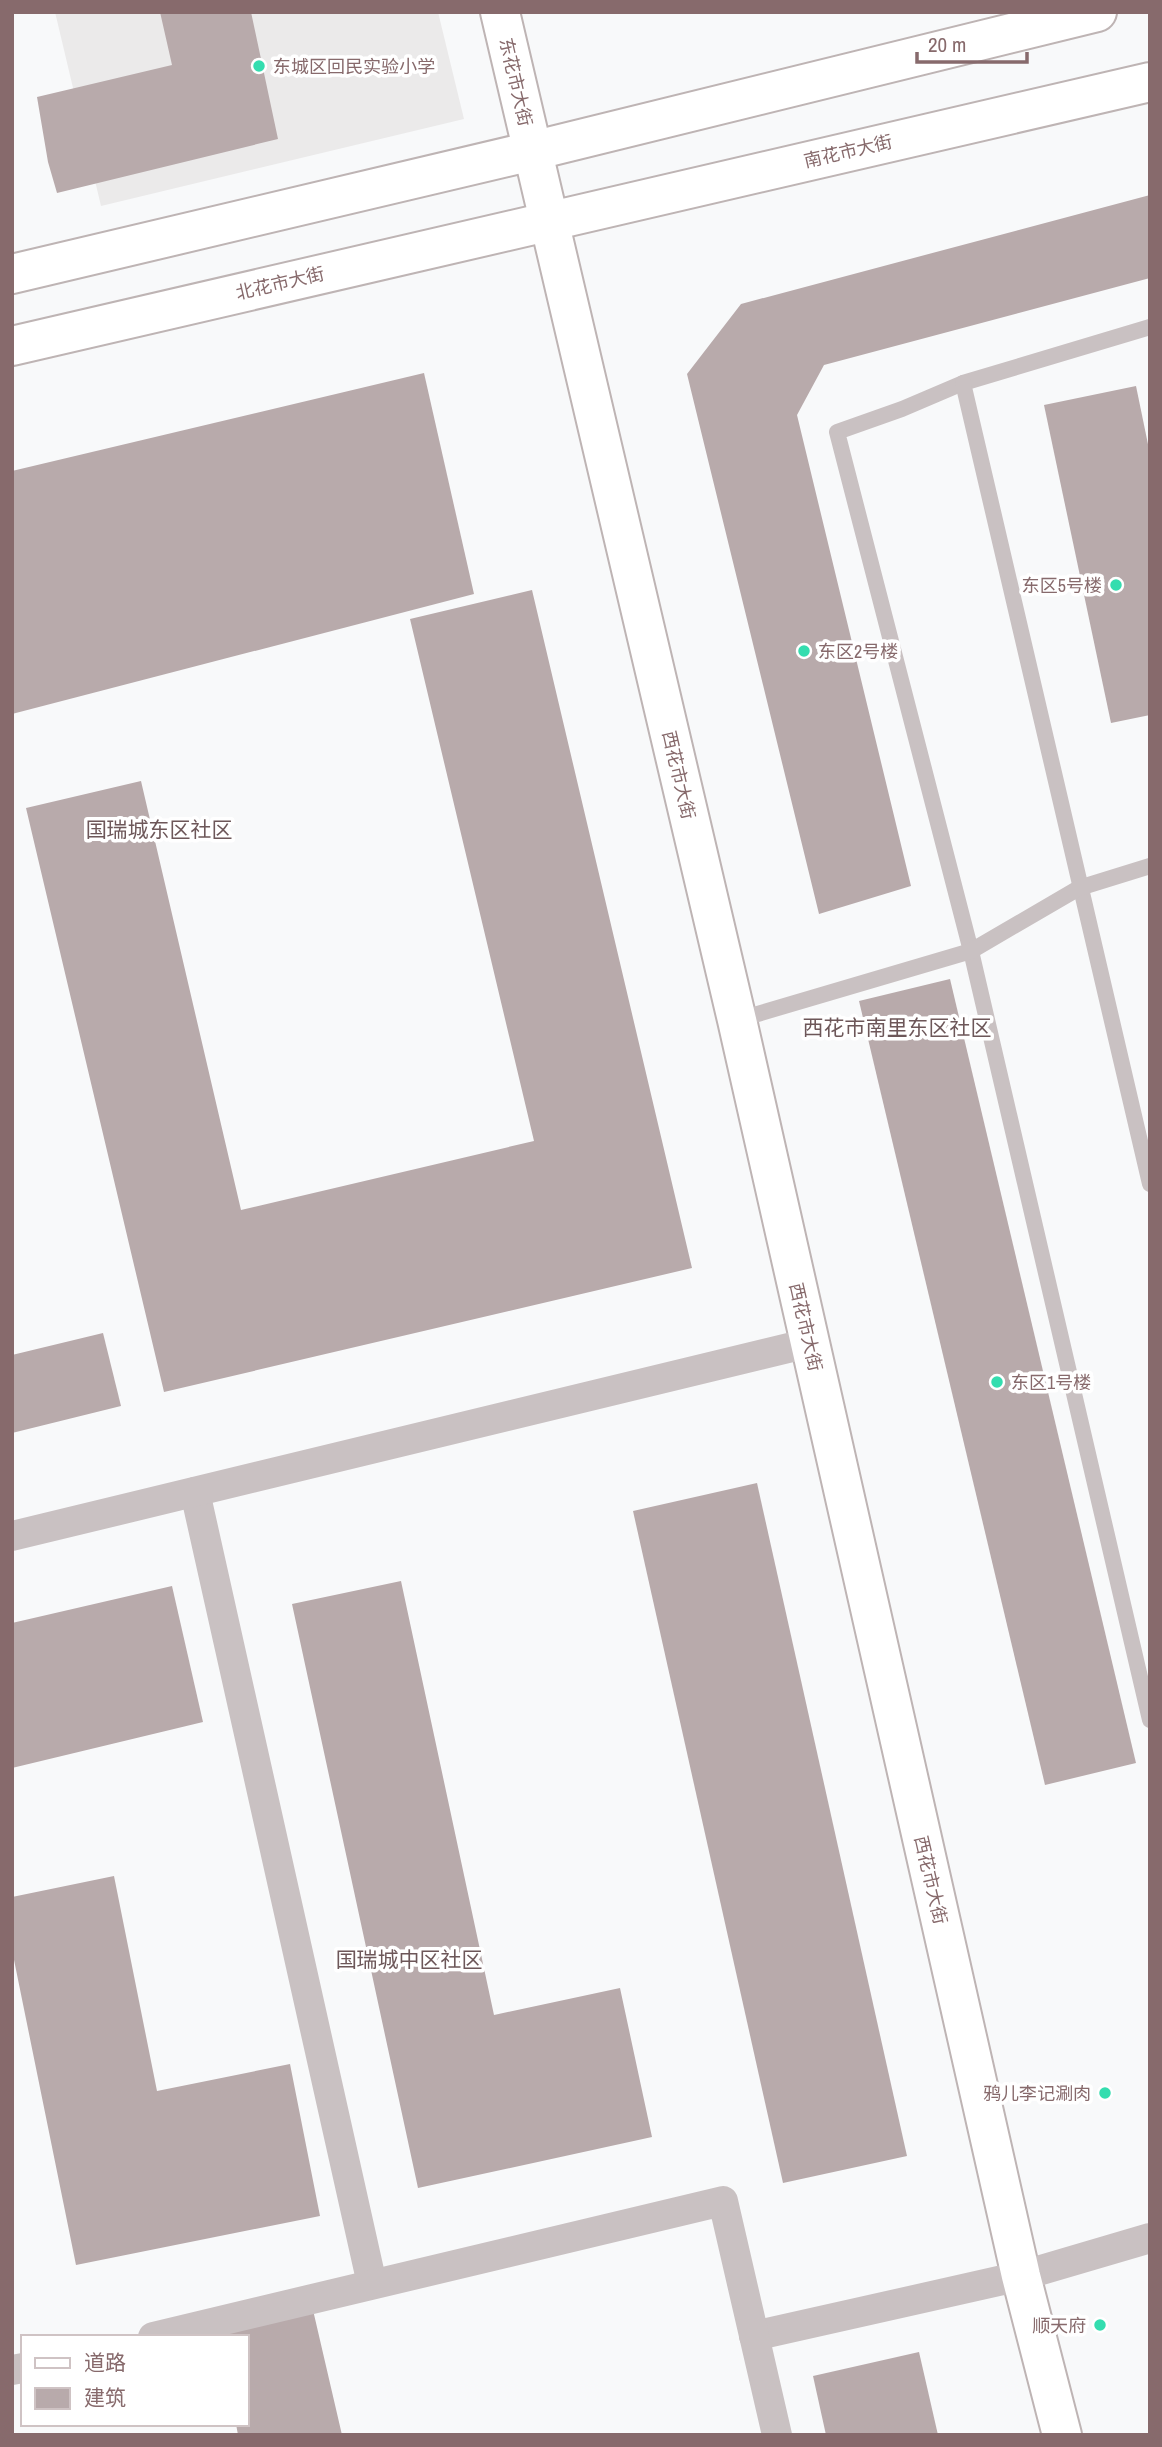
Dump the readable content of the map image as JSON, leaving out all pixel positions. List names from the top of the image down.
{
  "streets": {
    "street": [
      "东花市大街",
      "南花市大街",
      "北花市大街",
      "西花市大街"
    ]
  },
  "crossings": [
    ["东花市大街", "南花市大街"],
    ["东花市大街", "北花市大街"],
    ["东花市大街", "西花市大街"],
    ["南花市大街", "北花市大街"],
    ["南花市大街", "西花市大街"],
    ["北花市大街", "西花市大街"]
  ],
  "districts": ["国瑞城东区社区", "西花市南里东区社区", "国瑞城中区社区"],
  "places": [
    "东城区回民实验小学",
    "东区5号楼",
    "东区2号楼",
    "东区1号楼",
    "鸦儿李记涮肉",
    "顺天府"
  ],
  "legend": ["道路", "建筑"],
  "scale_bar": "20 m"
}
